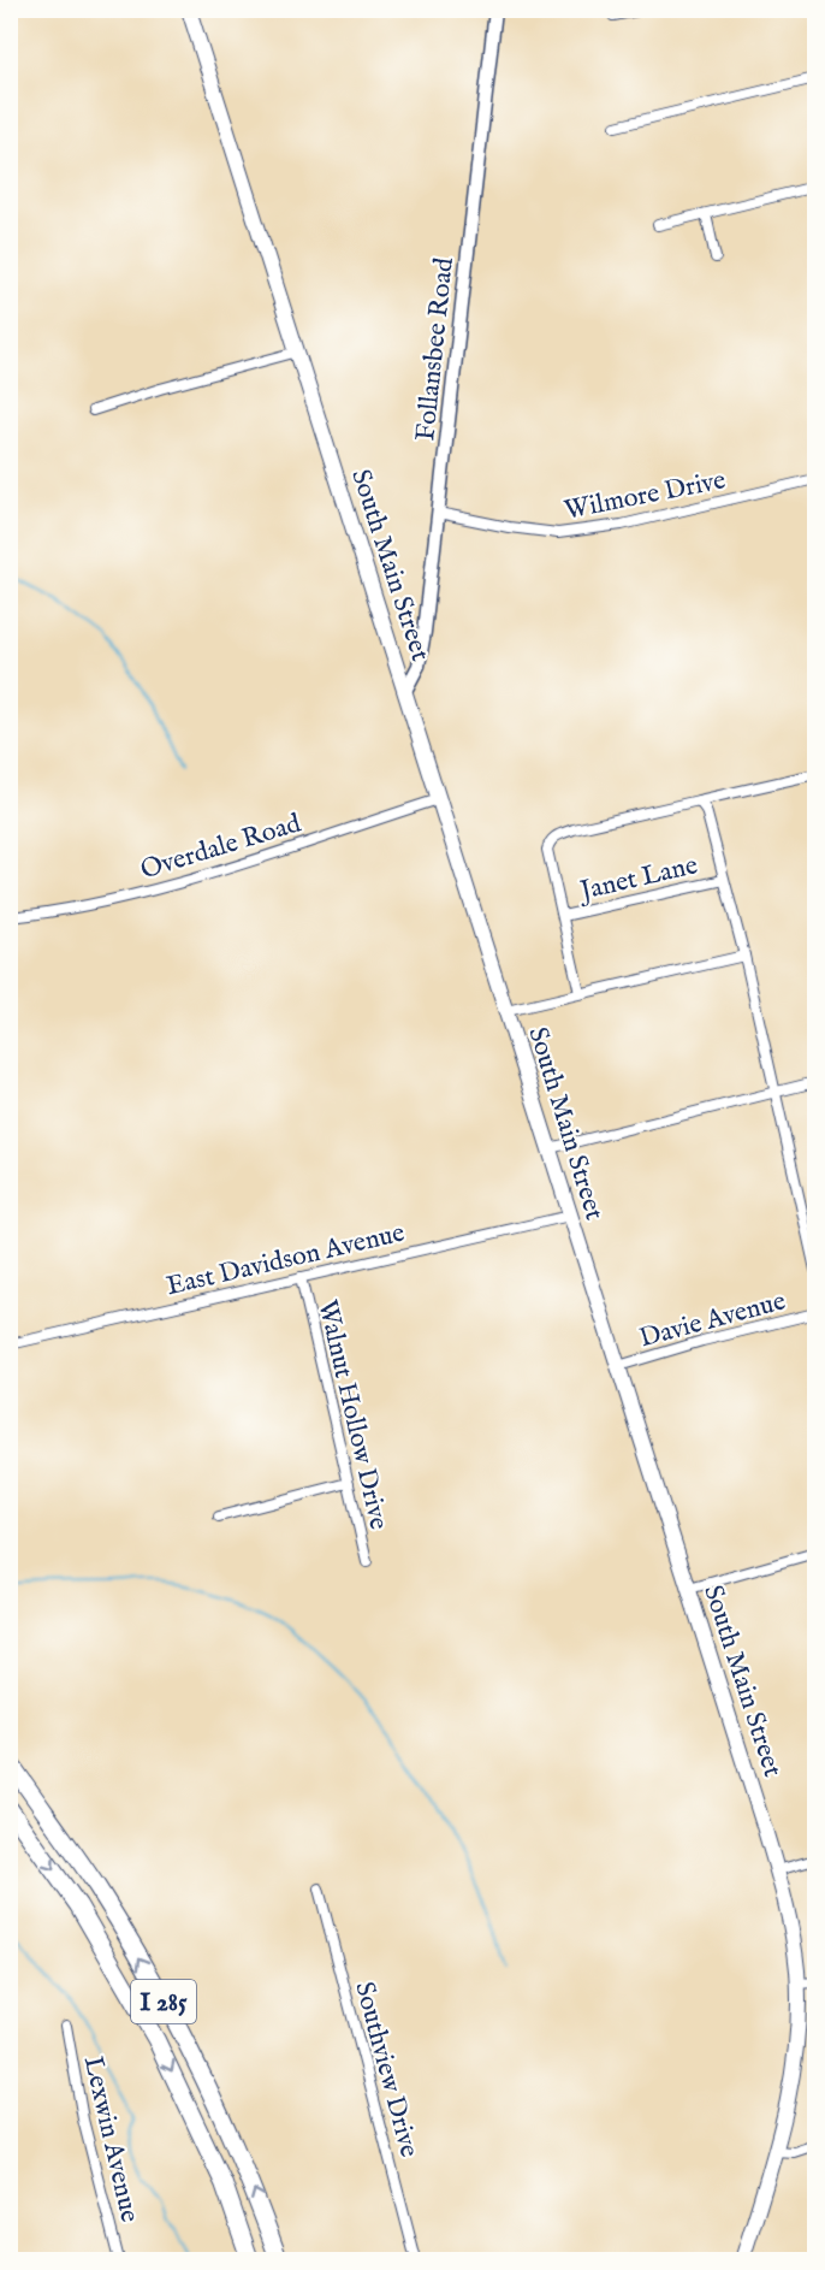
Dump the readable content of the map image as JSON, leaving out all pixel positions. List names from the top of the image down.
{
  "streets": {
    "highway": ["I 285"],
    "main road": ["South Main Street"],
    "street": [
      "Follansbee Road",
      "Wilmore Drive",
      "Overdale Road",
      "Janet Lane",
      "East Davidson Avenue",
      "Davie Avenue",
      "Walnut Hollow Drive",
      "Southview Drive",
      "Lexwin Avenue"
    ]
  },
  "crossings": [
    ["Follansbee Road", "Wilmore Drive"],
    ["Follansbee Road", "South Main Street"],
    ["South Main Street", "Overdale Road"],
    ["South Main Street", "East Davidson Avenue"],
    ["South Main Street", "Davie Avenue"],
    ["East Davidson Avenue", "Walnut Hollow Drive"]
  ]
}
